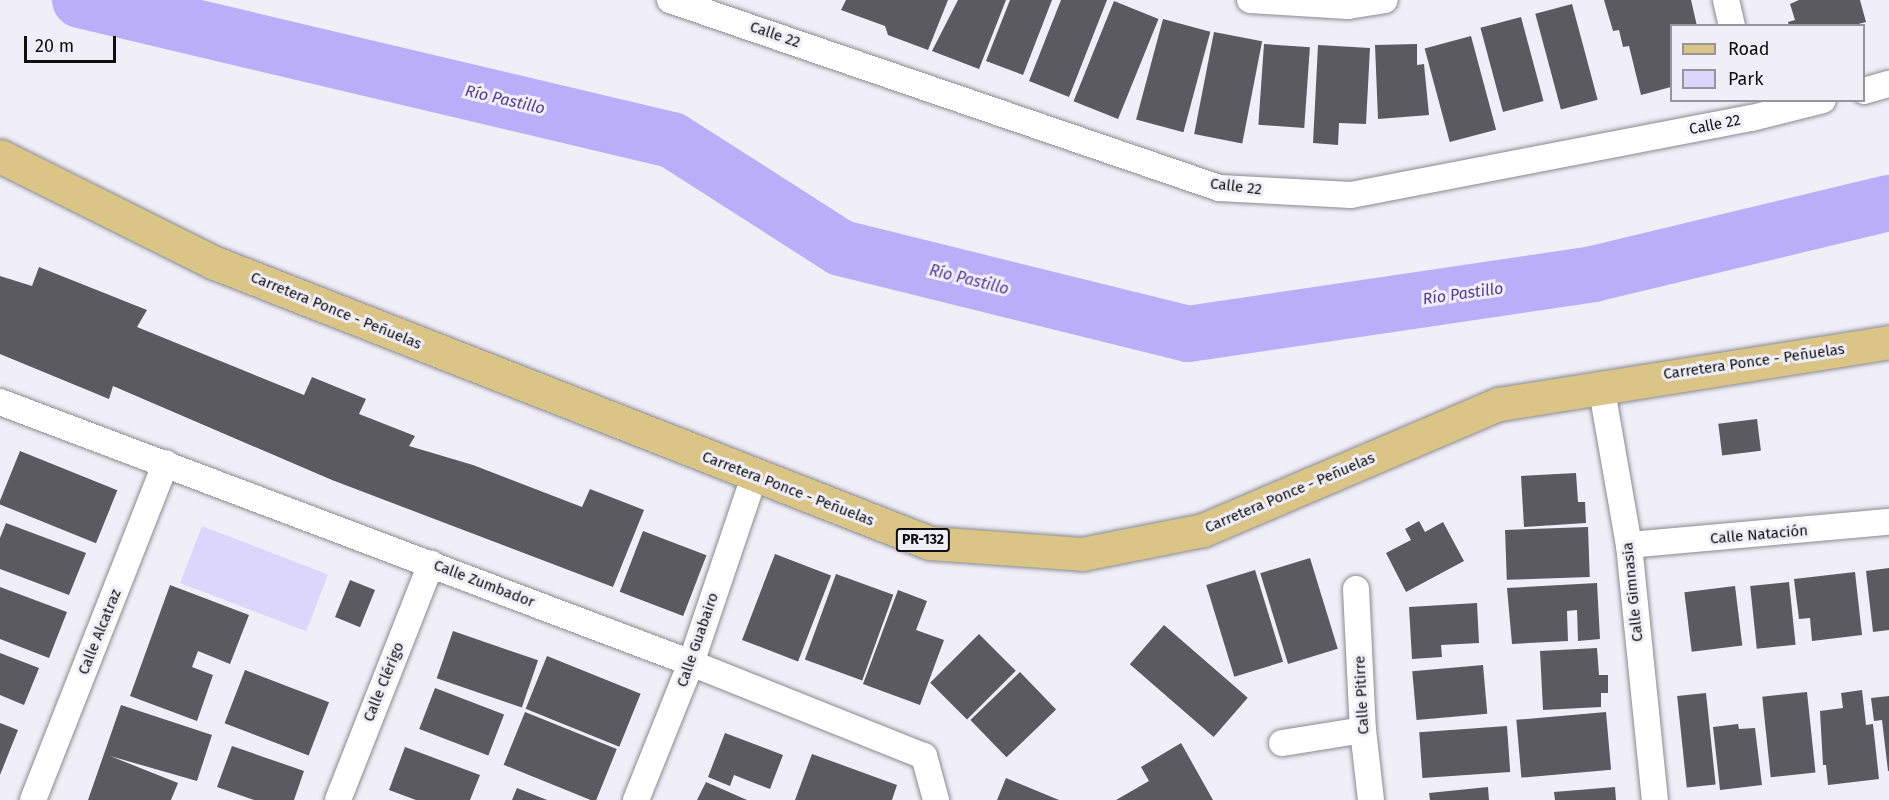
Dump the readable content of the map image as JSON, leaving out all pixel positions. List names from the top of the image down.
{
  "streets": {
    "main road": ["Carretera Ponce - Peñuelas", "PR-132"],
    "street": [
      "Calle 22",
      "Calle Natación",
      "Calle Zumbador",
      "Calle Gimnasia",
      "Calle Alcatraz",
      "Calle Guabairo",
      "Calle Clérigo",
      "Calle Pitirre"
    ]
  },
  "crossings": [
    ["Carretera Ponce - Peñuelas", "Calle Gimnasia"],
    ["Carretera Ponce - Peñuelas", "Calle Guabairo"],
    ["Calle Natación", "Calle Gimnasia"],
    ["Calle Zumbador", "Calle Alcatraz"],
    ["Calle Zumbador", "Calle Guabairo"],
    ["Calle Zumbador", "Calle Clérigo"]
  ],
  "water": ["Río Pastillo"],
  "legend": ["Road", "Park"],
  "scale_bar": "20 m"
}
